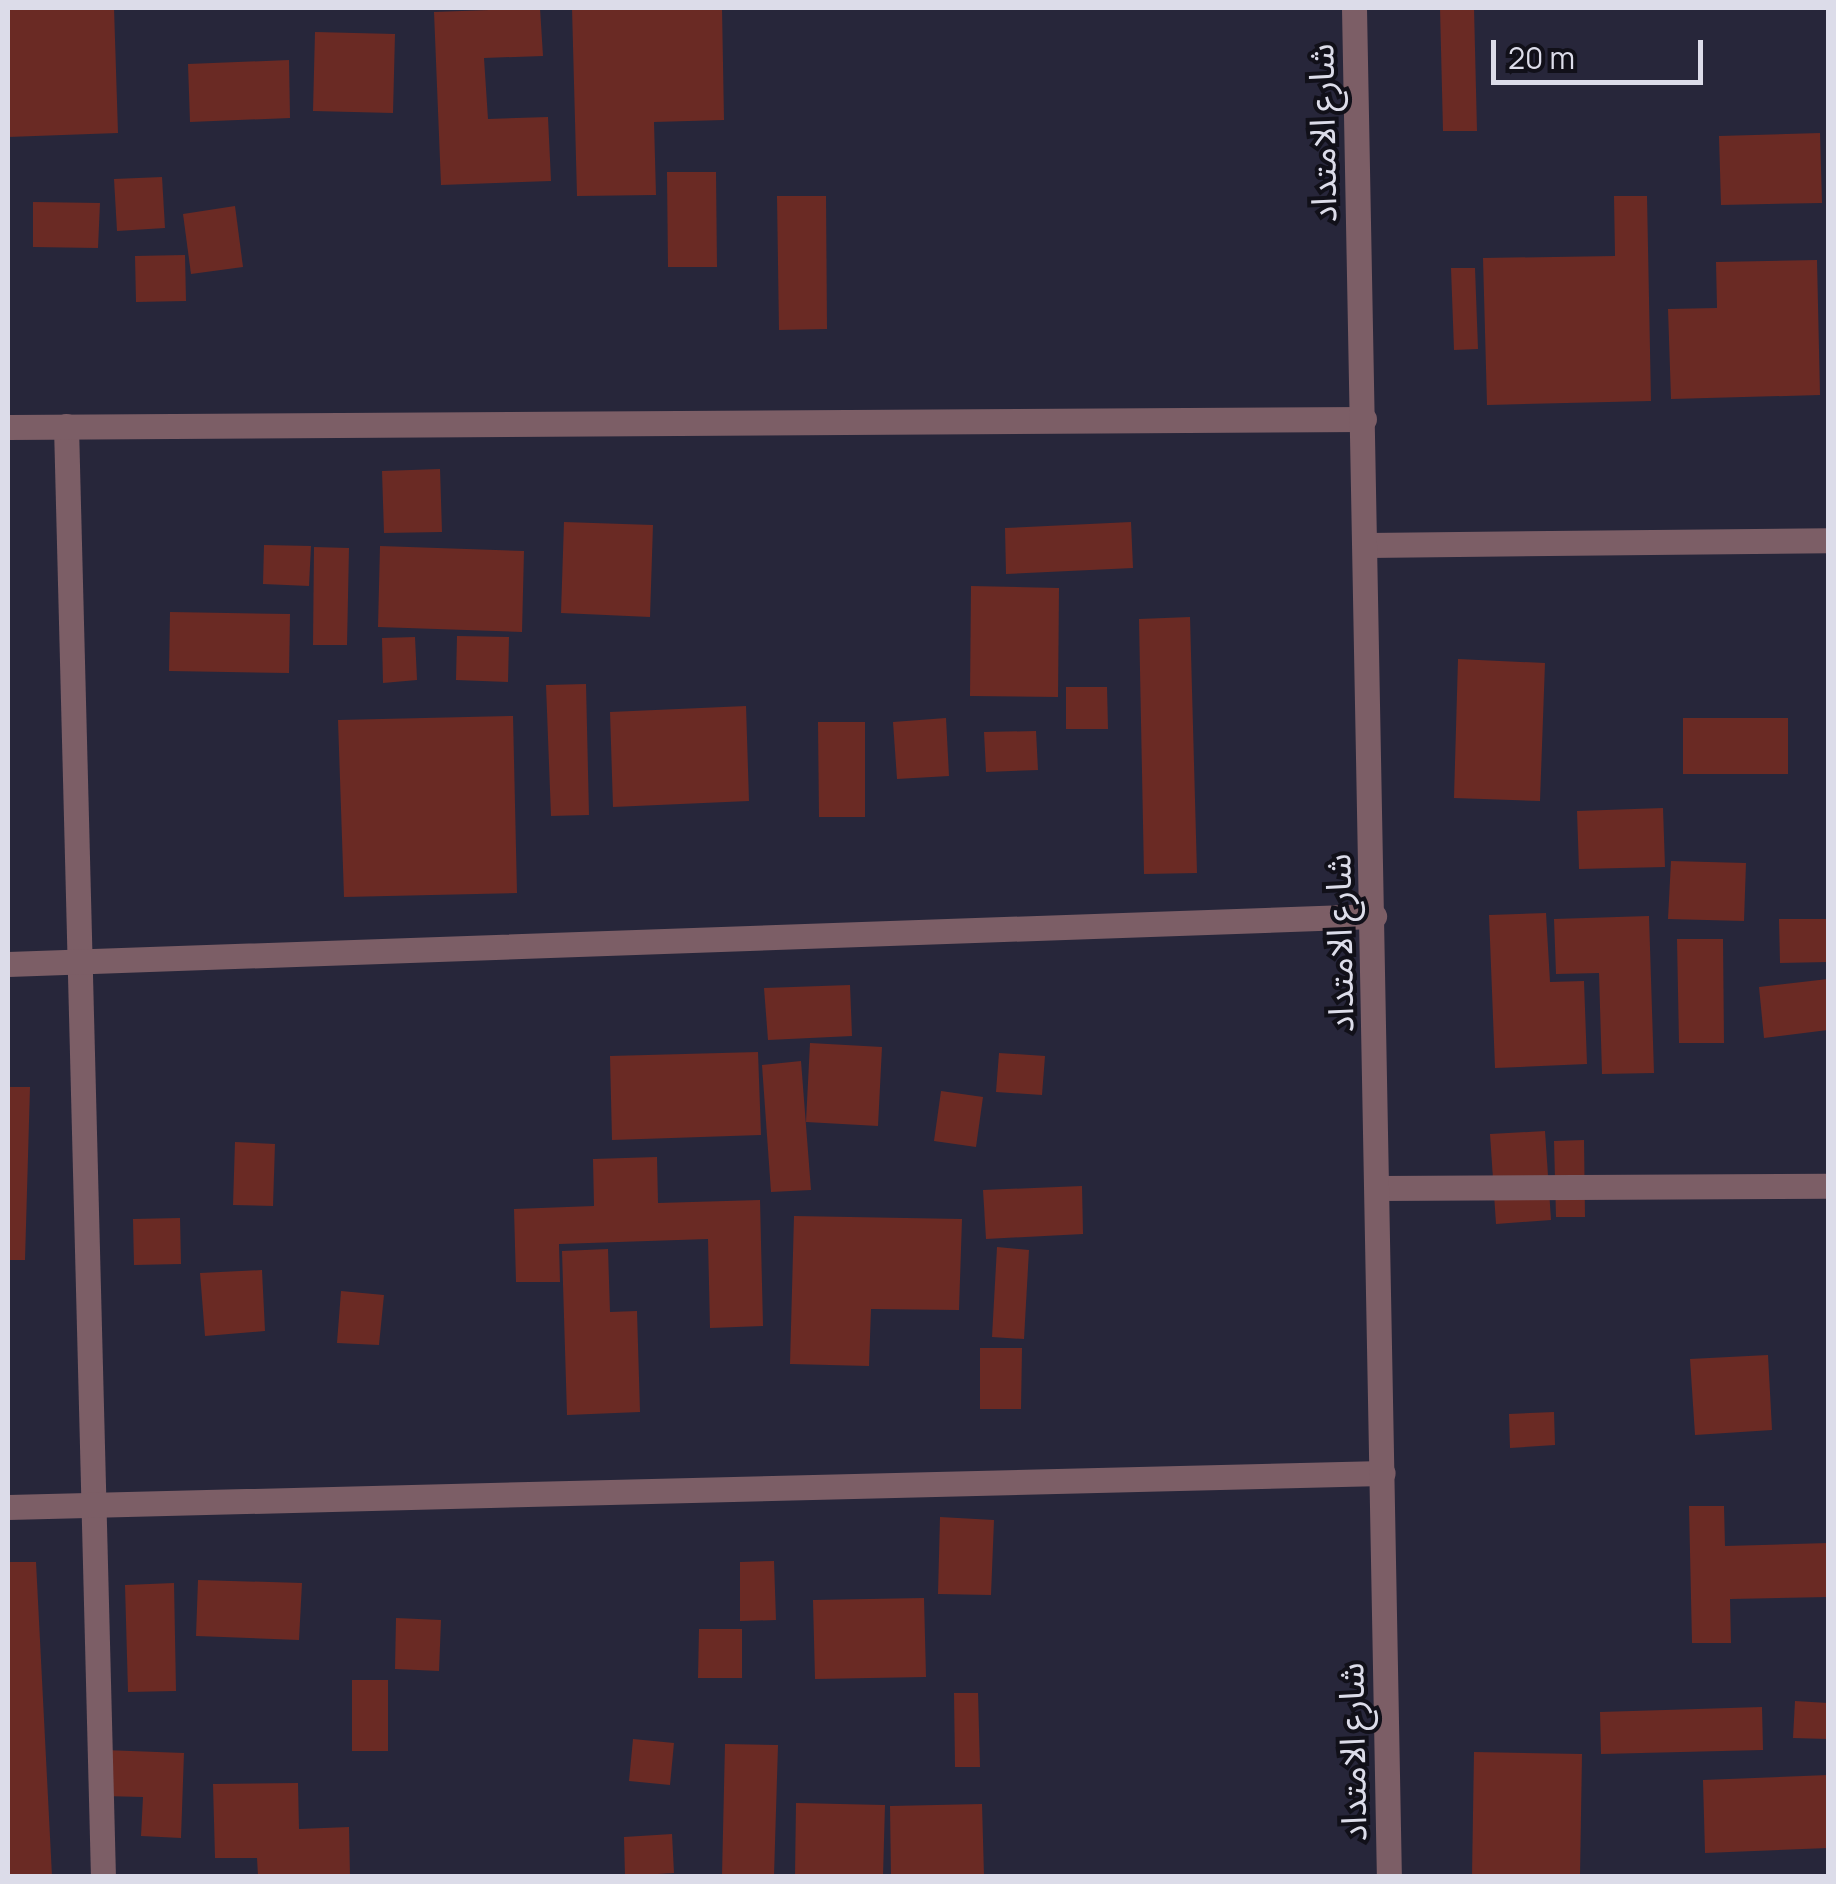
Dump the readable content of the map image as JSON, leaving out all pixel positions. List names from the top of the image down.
{
  "streets": {
    "street": ["شارع الامتداد"]
  },
  "scale_bar": "20 m"
}
